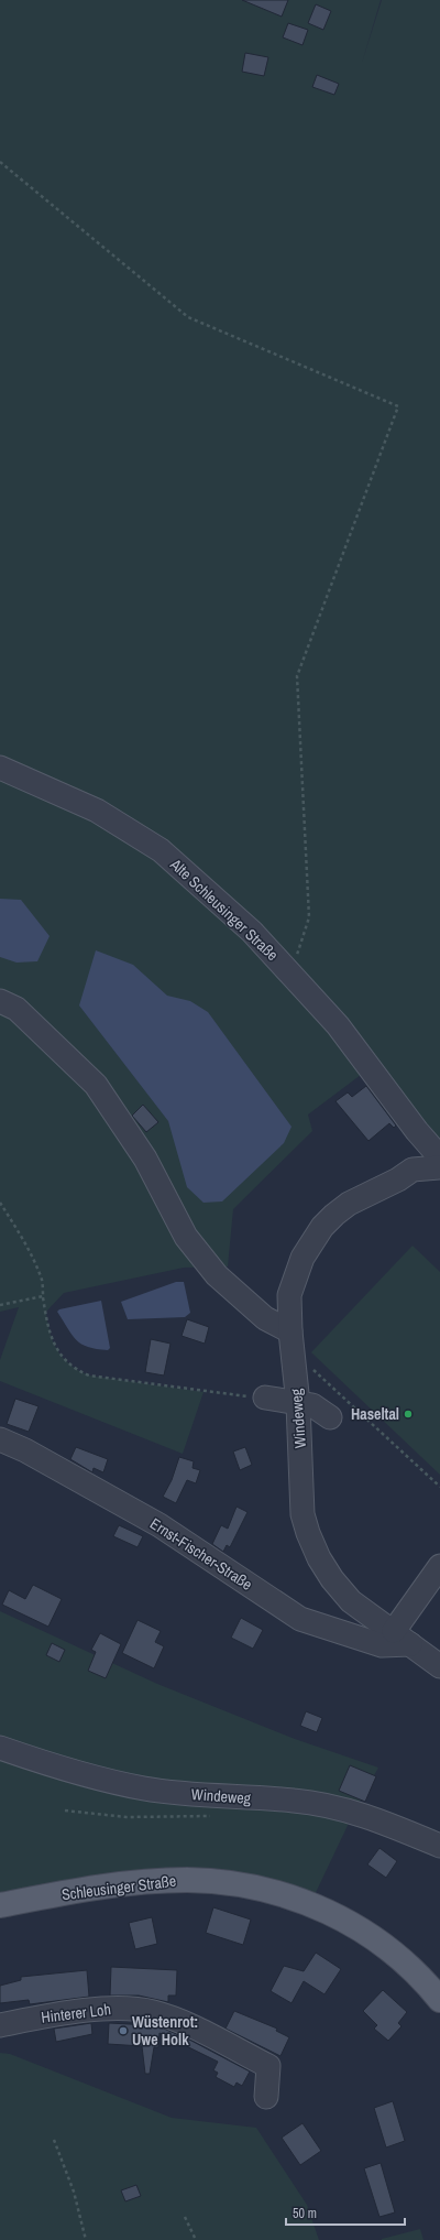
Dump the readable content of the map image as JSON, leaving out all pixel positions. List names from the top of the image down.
{
  "streets": {
    "main road": ["Schleusinger Straße"],
    "street": [
      "Alte Schleusinger Straße",
      "Windeweg",
      "Ernst-Fischer-Straße",
      "Hinterer Loh"
    ]
  },
  "crossings": [
    ["Alte Schleusinger Straße", "Windeweg"],
    ["Windeweg", "Ernst-Fischer-Straße"]
  ],
  "places": ["Haseltal", "Wüstenrot: Uwe Holk"],
  "scale_bar": "50 m"
}
